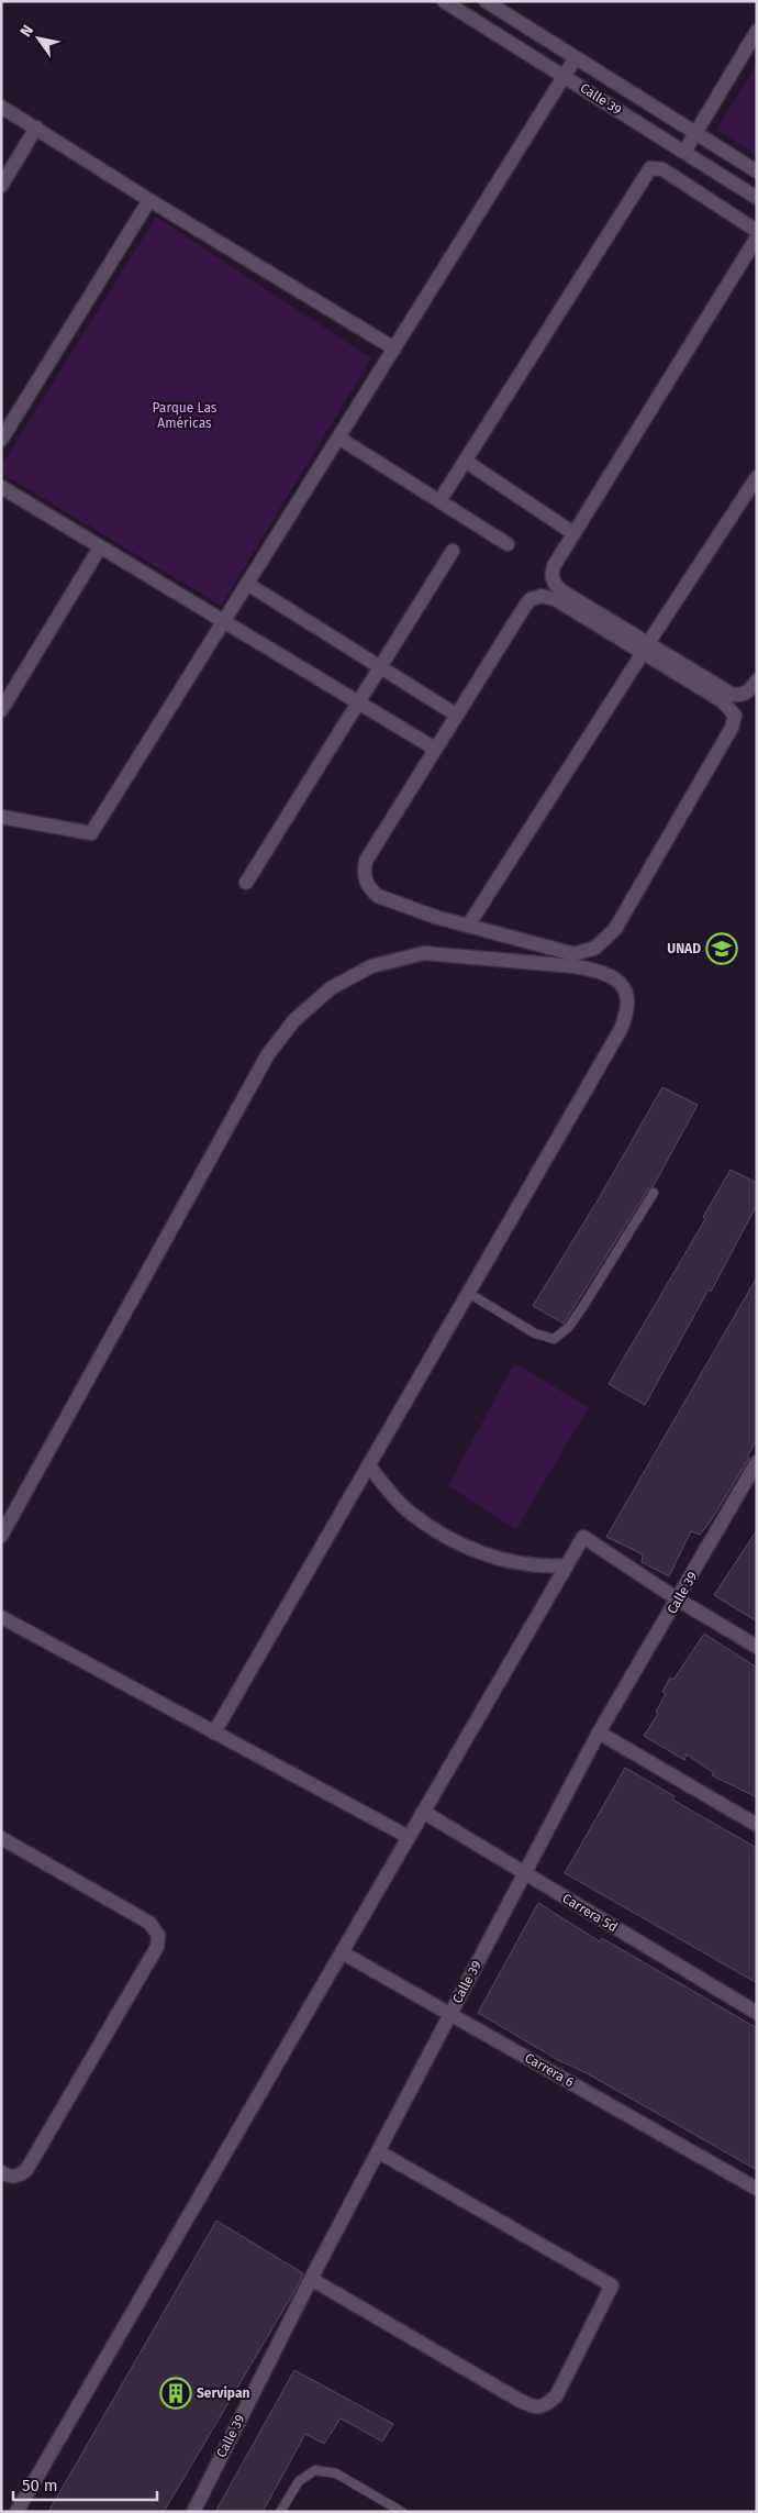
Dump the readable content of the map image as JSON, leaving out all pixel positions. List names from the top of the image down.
{
  "streets": {
    "street": ["Calle 39", "Carrera 5d", "Carrera 6"]
  },
  "crossings": [
    ["Calle 39", "Carrera 5d"],
    ["Calle 39", "Carrera 6"]
  ],
  "parks": ["Parque Las Américas"],
  "places": {
    "school or university": ["UNAD"],
    "building": ["Servipan"]
  },
  "scale_bar": "50 m",
  "north": "top left"
}
